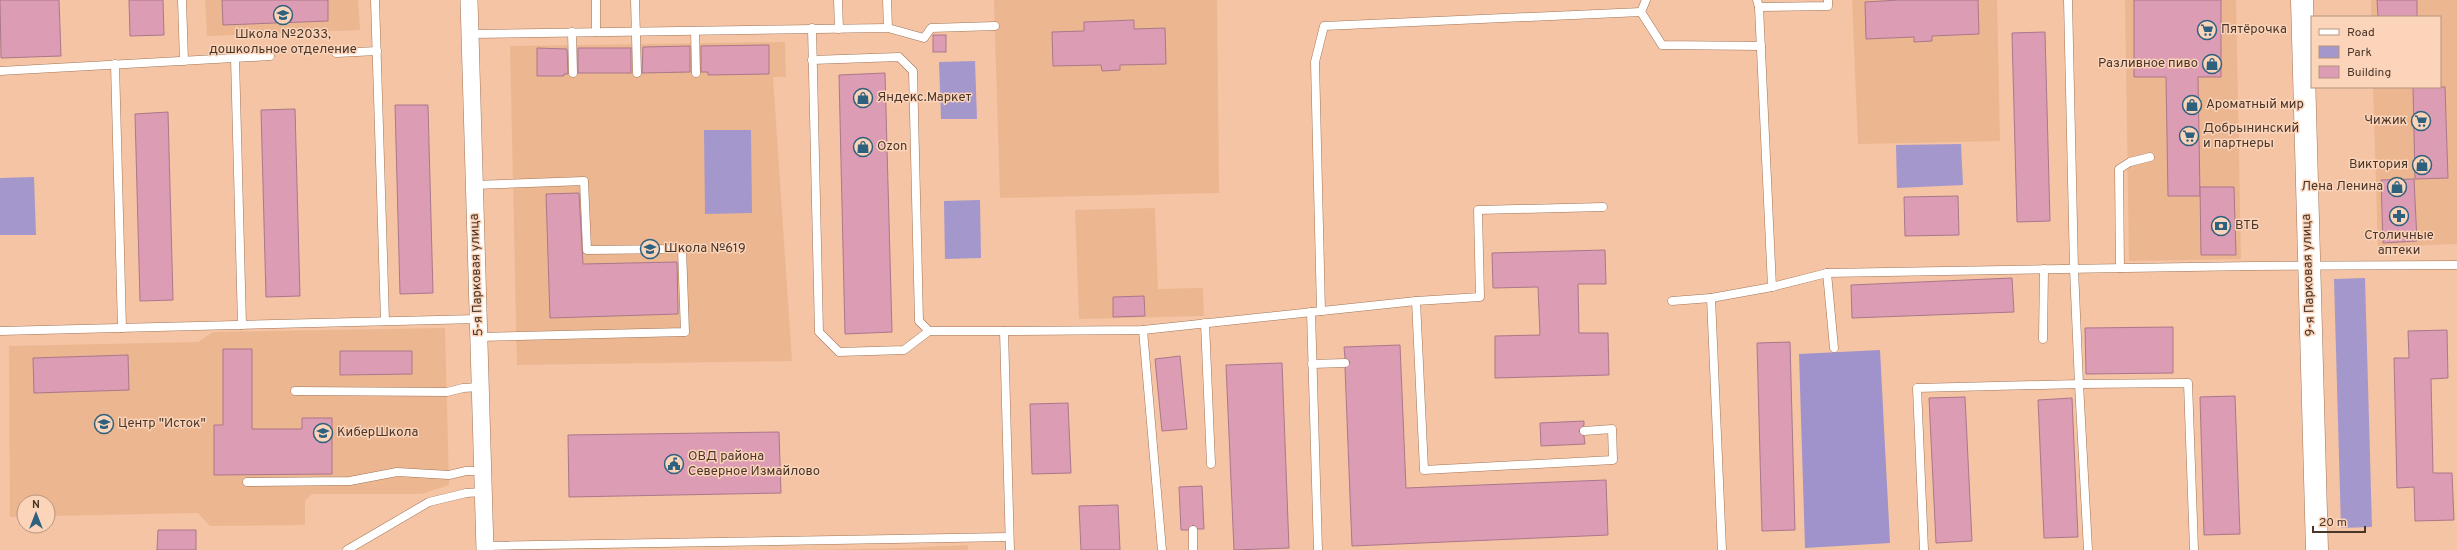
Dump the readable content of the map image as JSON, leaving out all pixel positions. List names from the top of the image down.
{
  "streets": {
    "main road": ["9-я Парковая улица"],
    "street": ["5-я Парковая улица"]
  },
  "places": {
    "school or university": [
      "Школа №2033, дошкольное отделение",
      "Школа №619",
      "Центр \"Исток\"",
      "КиберШкола"
    ],
    "supermarket": ["Пятёрочка", "Чижик", "Добрынинский и партнеры"],
    "shop": [
      "Разливное пиво",
      "Яндекс.Маркет",
      "Ароматный мир",
      "Ozon",
      "Виктория",
      "Лена Ленина"
    ],
    "pharmacy": ["Столичные аптеки"],
    "bank": ["ВТБ"],
    "public building": ["ОВД района Северное Измайлово"]
  },
  "legend": ["Road", "Park", "Building"],
  "scale_bar": "20 m",
  "north": "top"
}
